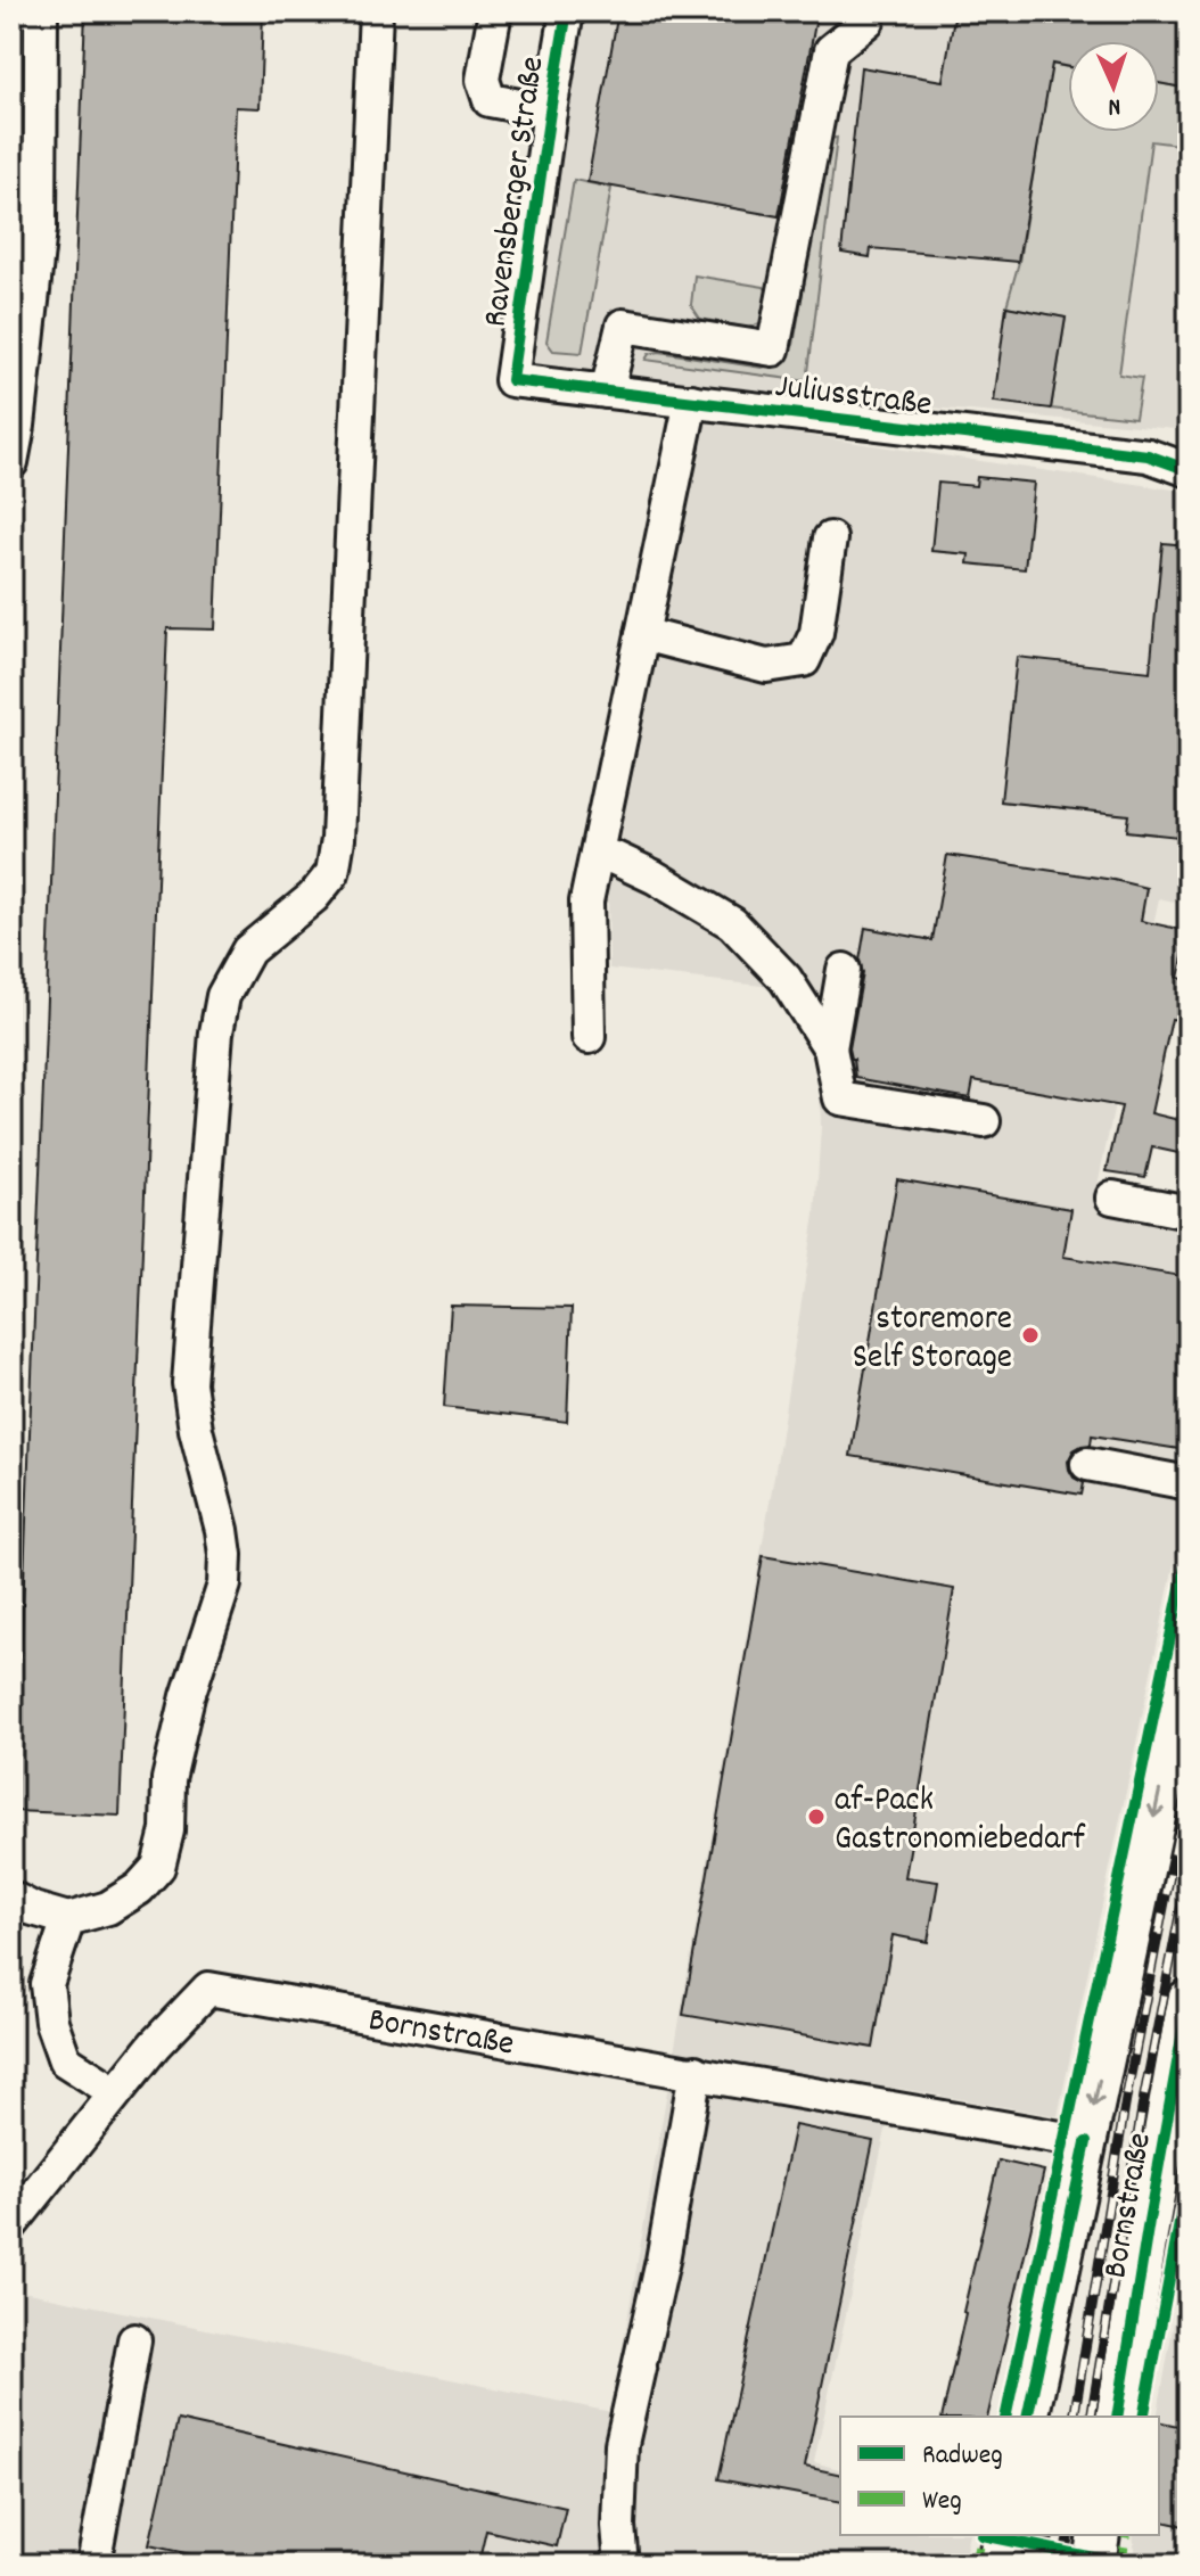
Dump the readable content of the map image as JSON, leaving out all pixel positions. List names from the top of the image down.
{
  "streets": {
    "main road": ["Bornstraße"],
    "street": ["Ravensberger Straße", "Juliusstraße"]
  },
  "crossings": [
    ["Ravensberger Straße", "Juliusstraße"]
  ],
  "places": ["storemore Self Storage", "af-Pack Gastronomiebedarf"],
  "legend": ["Radweg", "Weg"],
  "north": "bottom"
}
